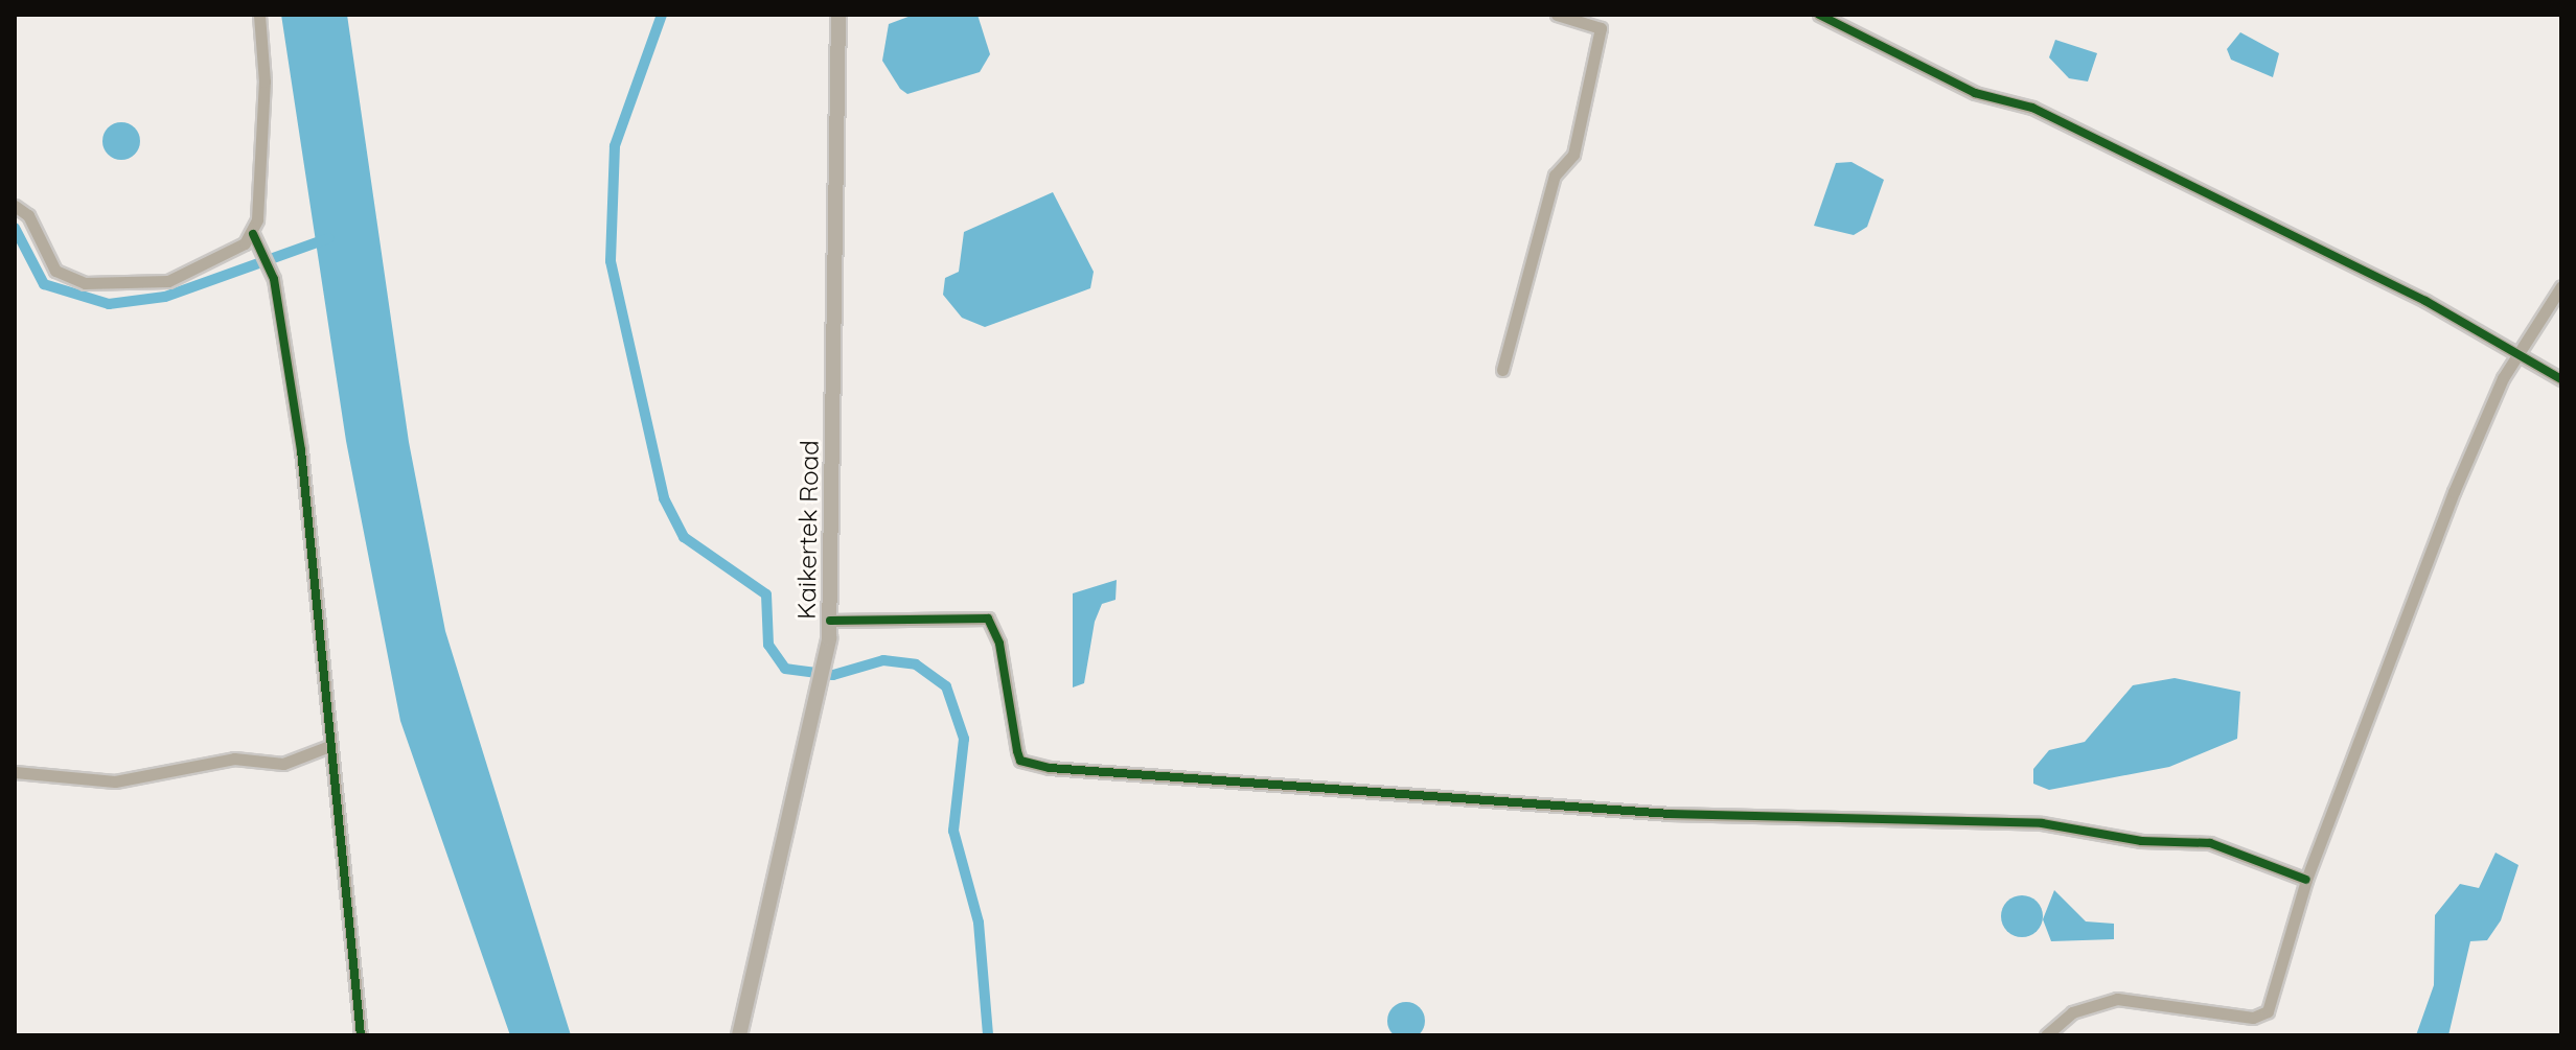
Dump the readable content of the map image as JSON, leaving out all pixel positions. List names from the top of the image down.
{
  "streets": {
    "main road": ["Kaikertek Road"]
  }
}
